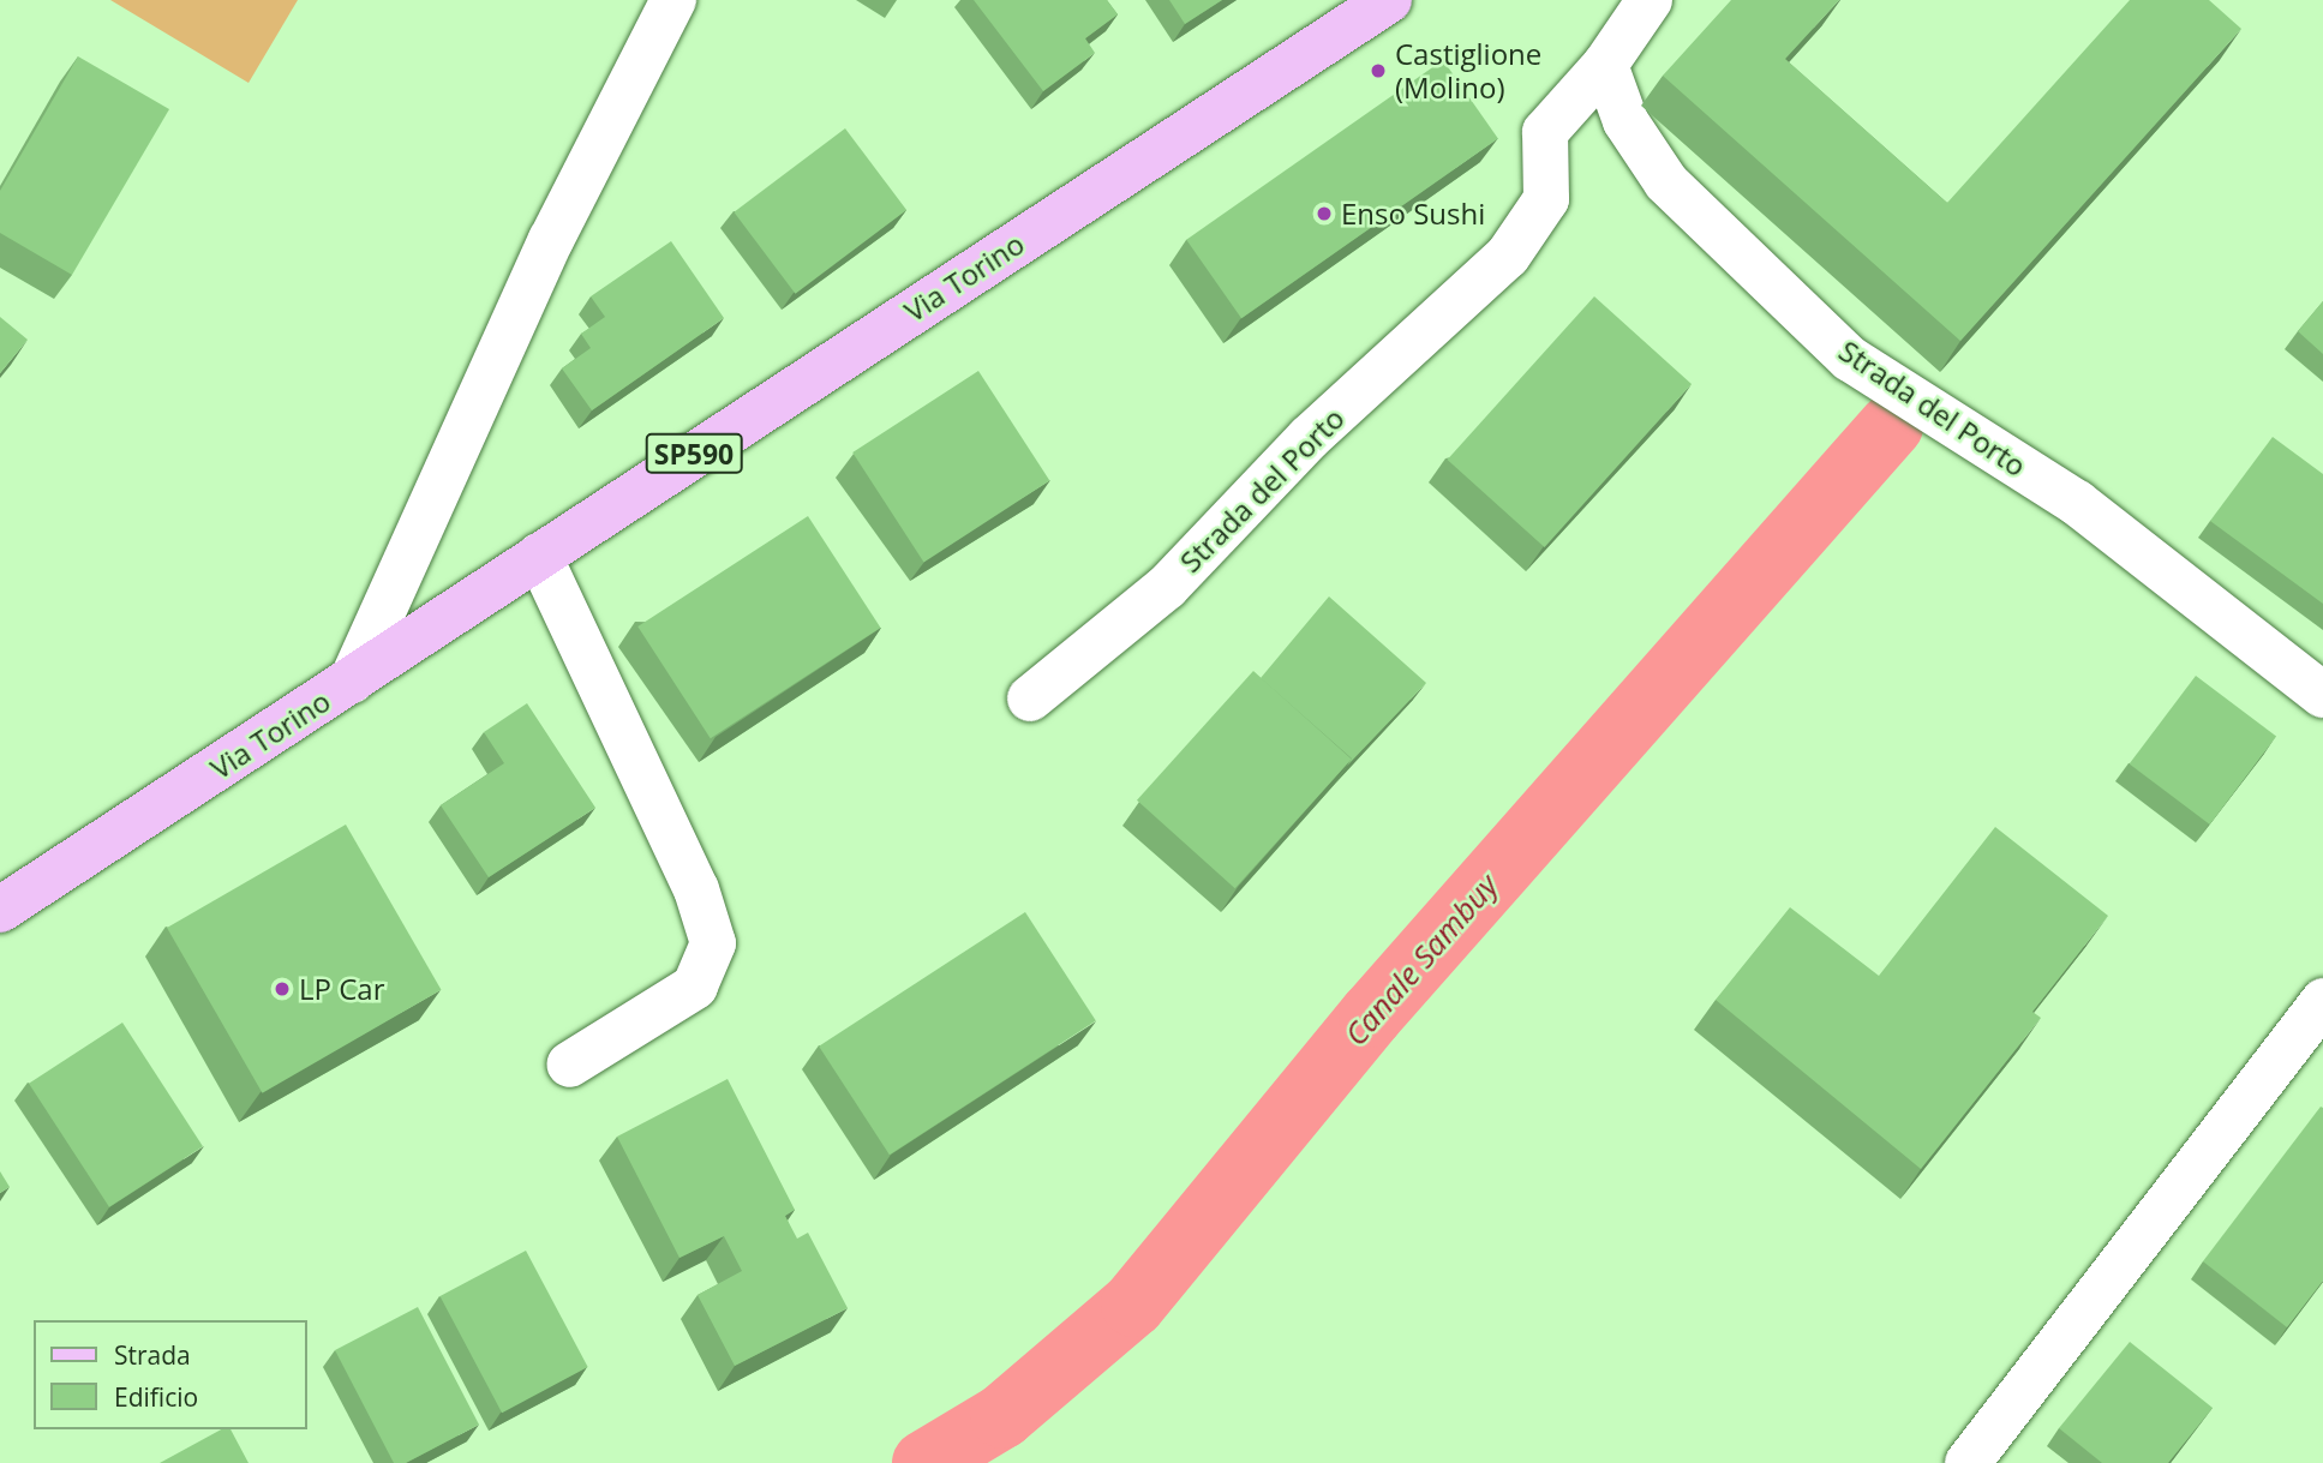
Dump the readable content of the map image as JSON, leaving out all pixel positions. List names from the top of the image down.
{
  "streets": {
    "main road": ["Via Torino", "SP590"],
    "street": ["Strada del Porto"]
  },
  "water": ["Canale Sambuy"],
  "places": ["Castiglione (Molino)", "Enso Sushi", "LP Car"],
  "legend": ["Strada", "Edificio"]
}
